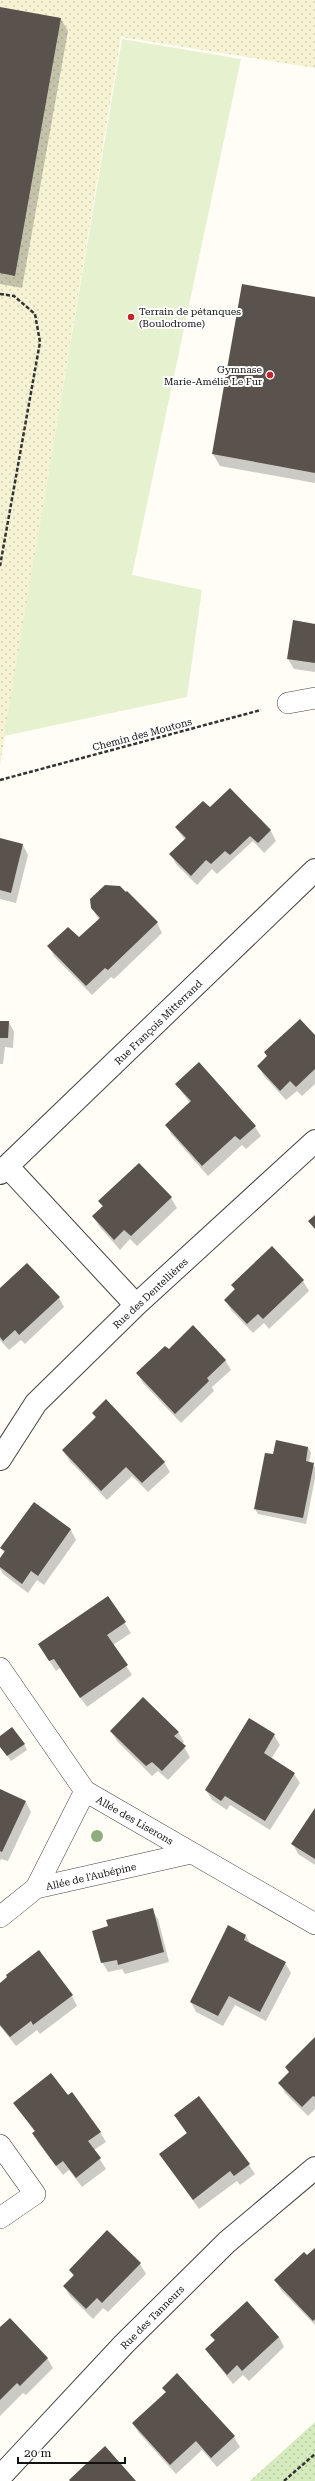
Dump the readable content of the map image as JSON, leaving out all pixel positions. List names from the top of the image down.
{
  "streets": {
    "street": ["Rue François Mitterrand", "Rue des Dentellières", "Rue des Tanneurs"],
    "lane": ["Allée des Liserons", "Allée de l'Aubépine"],
    "path": ["Chemin des Moutons"]
  },
  "crossings": [
    ["Allée des Liserons", "Allée de l'Aubépine"]
  ],
  "places": ["Terrain de pétanques (Boulodrome)", "Gymnase Marie-Amélie Le Fur"],
  "scale_bar": "20 m"
}
